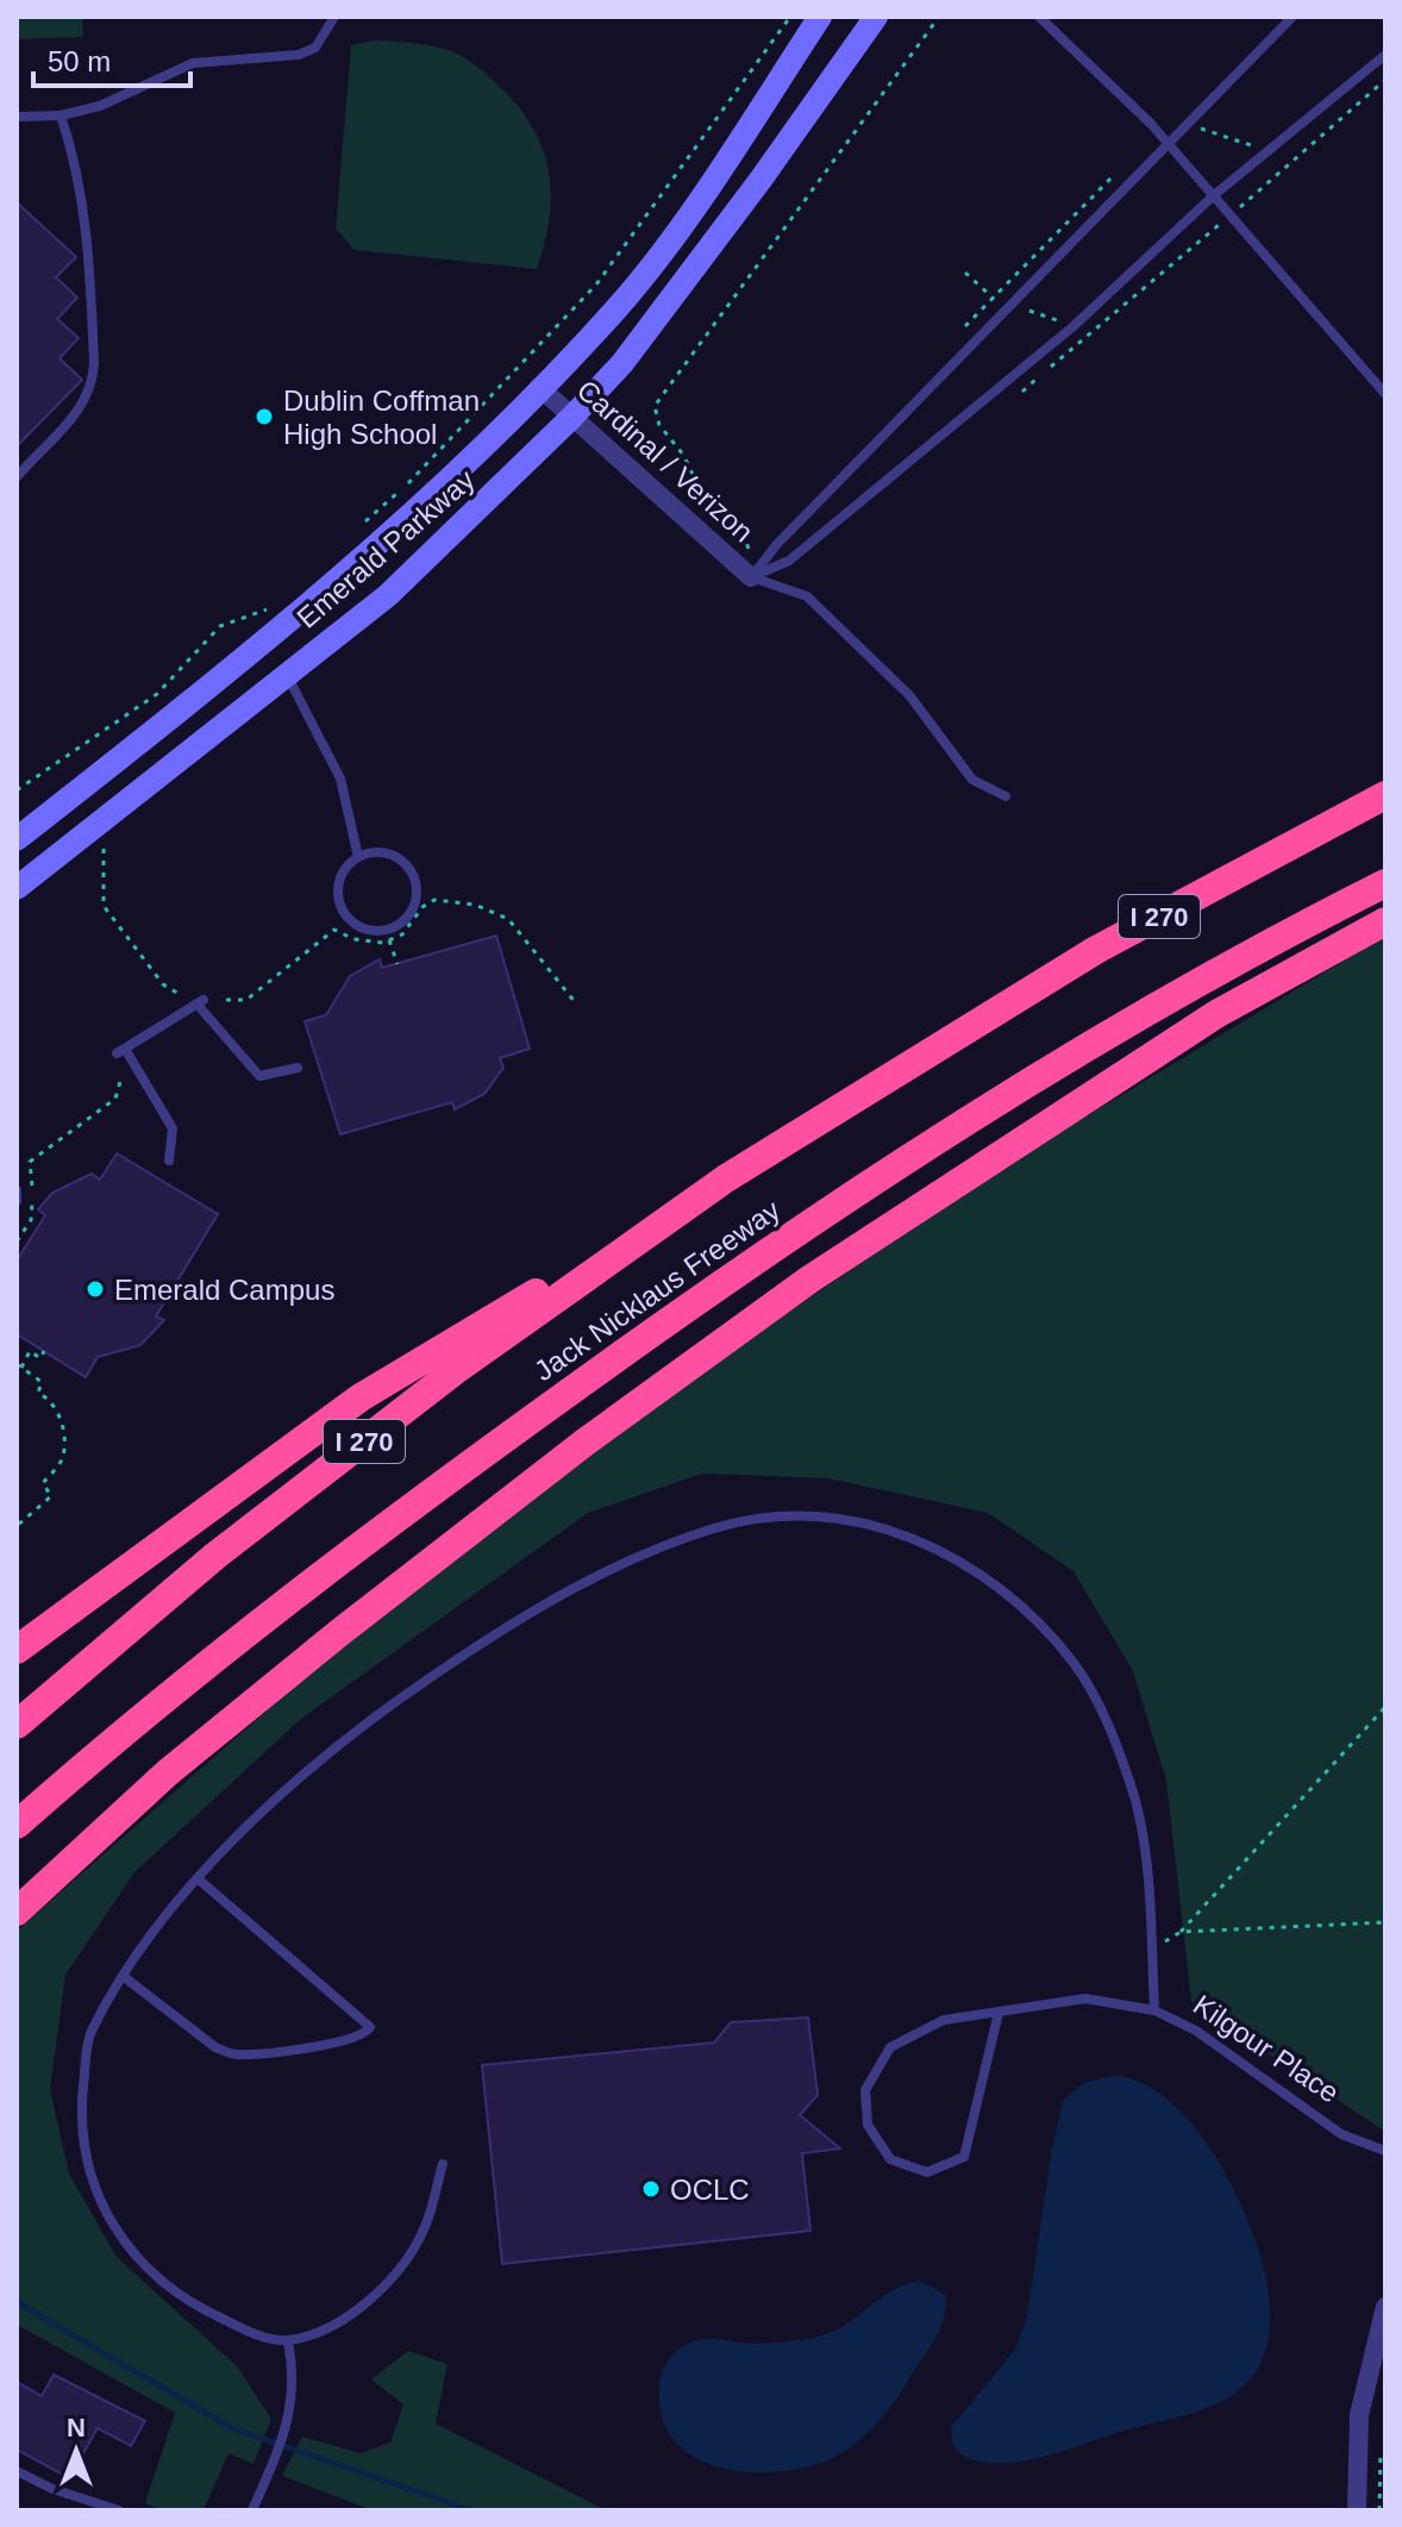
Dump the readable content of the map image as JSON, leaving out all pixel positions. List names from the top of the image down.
{
  "streets": {
    "highway": ["I 270", "Jack Nicklaus Freeway"],
    "main road": ["Emerald Parkway"],
    "street": ["Cardinal / Verizon"],
    "lane": ["Kilgour Place"]
  },
  "crossings": [
    ["Cardinal / Verizon", "Emerald Parkway"]
  ],
  "places": ["Dublin Coffman High School", "Emerald Campus", "OCLC"],
  "scale_bar": "50 m",
  "north": "top"
}
